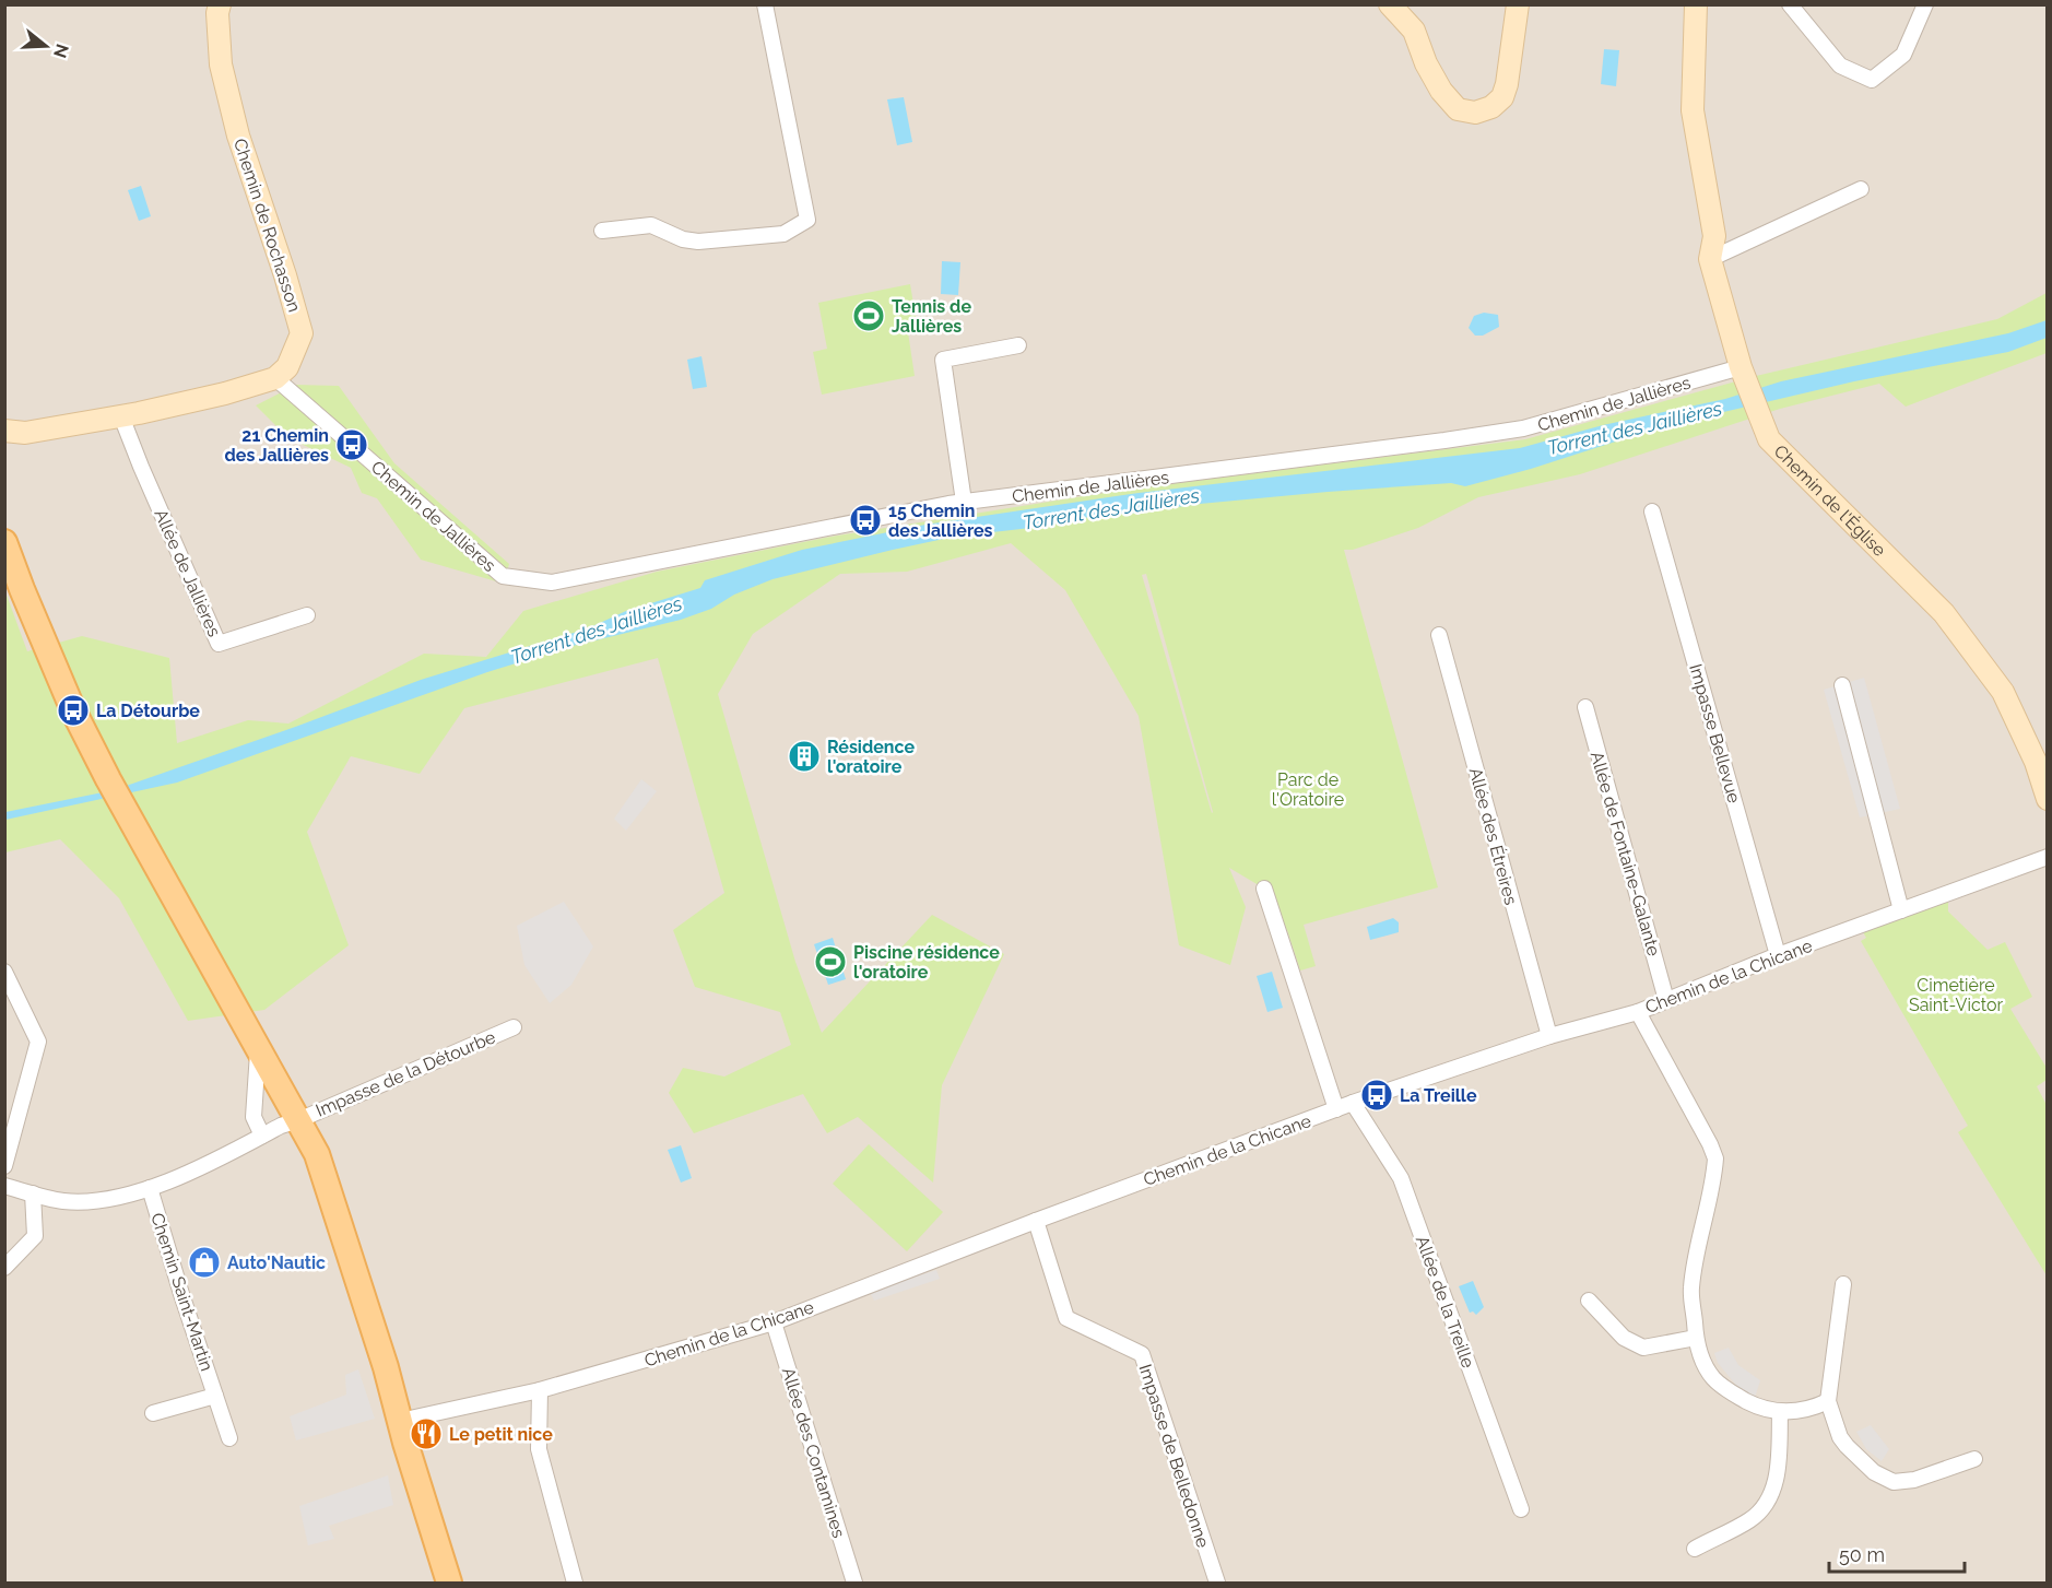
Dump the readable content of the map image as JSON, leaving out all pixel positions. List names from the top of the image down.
{
  "streets": {
    "street": [
      "Chemin de Rochasson",
      "Chemin de Jallières",
      "Chemin de l'Église",
      "Allée de Jallières",
      "Impasse Bellevue",
      "Allée des Étreires",
      "Allée de Fontaine-Galante",
      "Chemin de la Chicane",
      "Impasse de la Détourbe",
      "Chemin Saint-Martin",
      "Allée de la Treille",
      "Allée des Contamines",
      "Impasse de Belledonne"
    ]
  },
  "crossings": [
    ["Chemin de Rochasson", "Chemin de Jallières"],
    ["Chemin de Jallières", "Chemin de l'Église"],
    ["Impasse Bellevue", "Chemin de la Chicane"],
    ["Allée des Étreires", "Chemin de la Chicane"],
    ["Allée de Fontaine-Galante", "Chemin de la Chicane"],
    ["Chemin de la Chicane", "Allée de la Treille"],
    ["Chemin de la Chicane", "Allée des Contamines"],
    ["Chemin de la Chicane", "Impasse de Belledonne"],
    ["Impasse de la Détourbe", "Chemin Saint-Martin"]
  ],
  "water": ["Torrent des Jaillières"],
  "parks": ["Parc de l'Oratoire", "Cimetière Saint-Victor"],
  "places": {
    "sports": ["Tennis de Jallières", "Piscine résidence l'oratoire"],
    "bus stop": [
      "21 Chemin des Jallières",
      "15 Chemin des Jallières",
      "La Détourbe",
      "La Treille"
    ],
    "building": ["Résidence l'oratoire"],
    "shop": ["Auto'Nautic"],
    "restaurant": ["Le petit nice"]
  },
  "scale_bar": "50 m",
  "north": "right"
}
